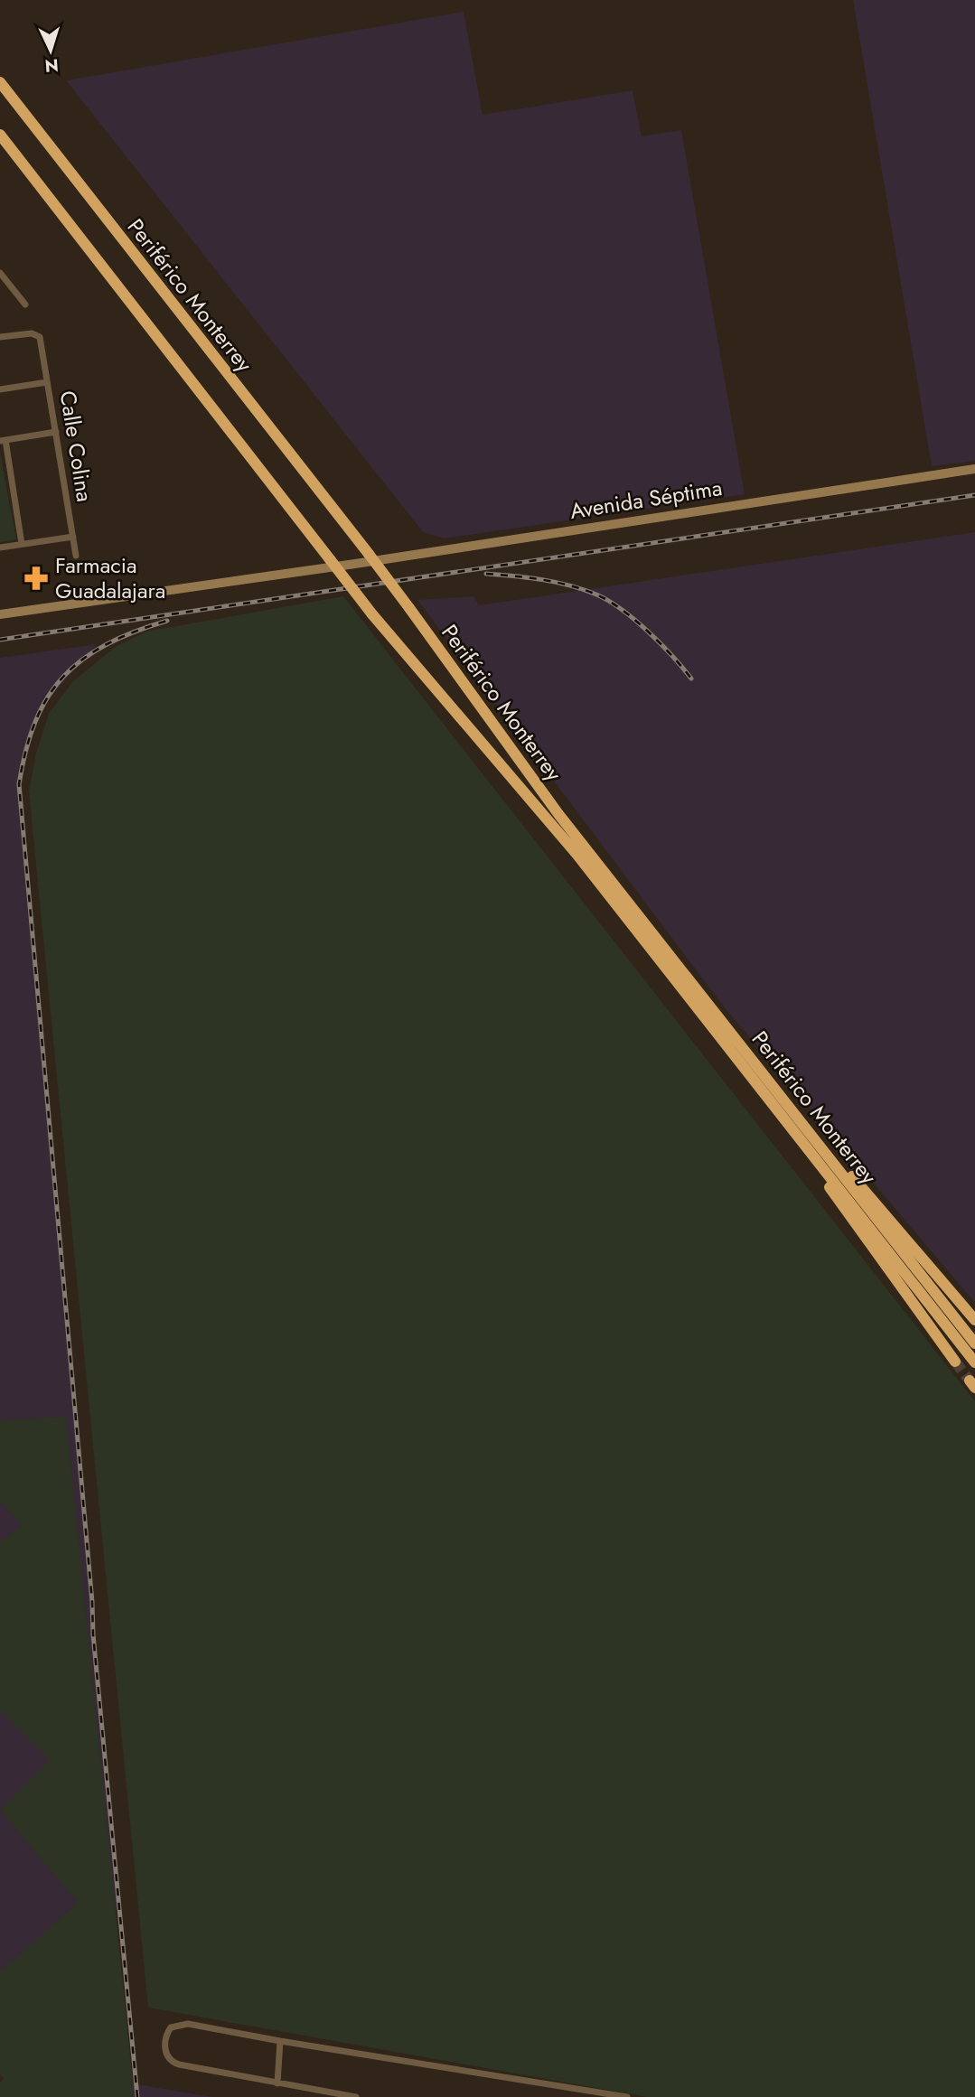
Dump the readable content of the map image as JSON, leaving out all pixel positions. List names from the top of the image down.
{
  "streets": {
    "highway": ["Periférico Monterrey"],
    "street": ["Calle Colina", "Avenida Séptima"]
  },
  "crossings": [
    ["Periférico Monterrey", "Avenida Séptima"]
  ],
  "places": {
    "pharmacy": ["Farmacia Guadalajara"]
  },
  "north": "bottom"
}
